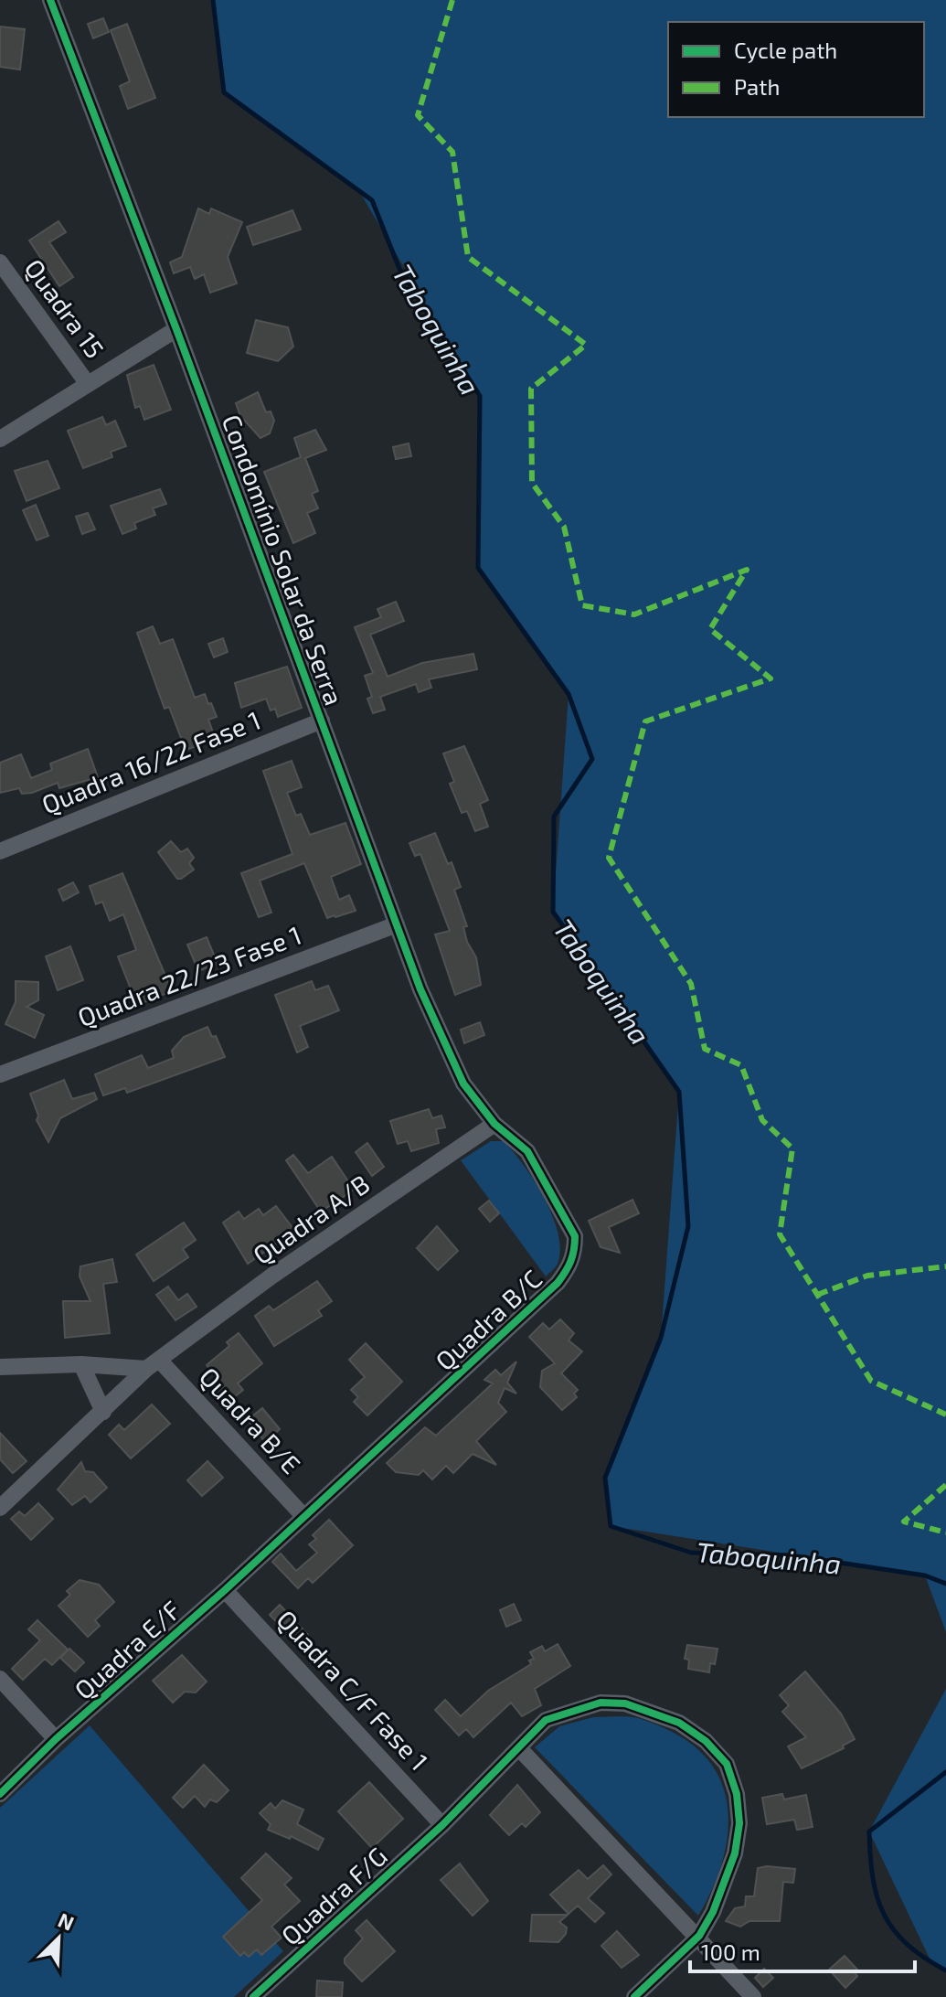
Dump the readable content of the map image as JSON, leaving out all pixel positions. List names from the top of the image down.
{
  "streets": {
    "street": [
      "Quadra 15",
      "Condomínio Solar da Serra",
      "Quadra 16/22 Fase 1",
      "Quadra 22/23 Fase 1",
      "Quadra A/B",
      "Quadra B/C",
      "Quadra B/E",
      "Quadra E/F",
      "Quadra C/F Fase 1",
      "Quadra F/G"
    ]
  },
  "crossings": [
    ["Condomínio Solar da Serra", "Quadra 16/22 Fase 1"],
    ["Condomínio Solar da Serra", "Quadra 22/23 Fase 1"],
    ["Condomínio Solar da Serra", "Quadra A/B"],
    ["Condomínio Solar da Serra", "Quadra B/C"],
    ["Quadra A/B", "Quadra B/C"],
    ["Quadra A/B", "Quadra B/E"],
    ["Quadra B/C", "Quadra B/E"],
    ["Quadra B/C", "Quadra E/F"],
    ["Quadra B/C", "Quadra C/F Fase 1"],
    ["Quadra E/F", "Quadra C/F Fase 1"],
    ["Quadra C/F Fase 1", "Quadra F/G"]
  ],
  "water": ["Taboquinha"],
  "legend": ["Cycle path", "Path"],
  "scale_bar": "100 m",
  "north": "top right"
}
